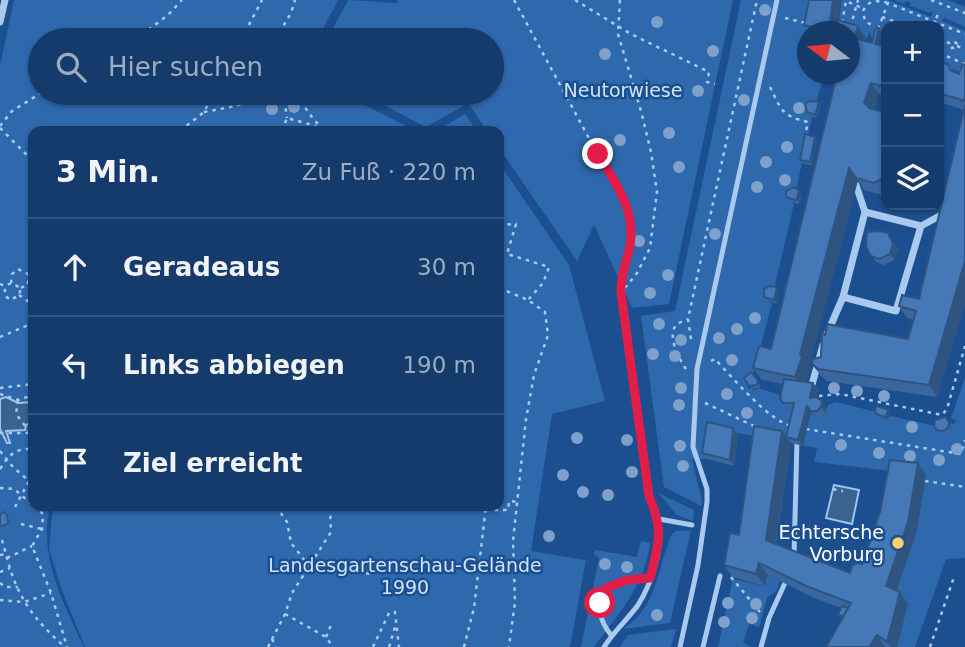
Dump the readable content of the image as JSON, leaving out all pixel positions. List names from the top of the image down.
{
  "parks": ["Neutorwiese", "Landesgartenschau-Gelände 1990"],
  "places": ["Echtersche Vorburg"],
  "north": "left",
  "page": {
    "map_buttons": ["+", "−"],
    "search": "Hier suchen",
    "heading": ["3 Min.", "Zu Fuß · 220 m"],
    "list": [
      ["Geradeaus", "30 m"],
      ["Links abbiegen", "190 m"],
      "Ziel erreicht"
    ]
  }
}
